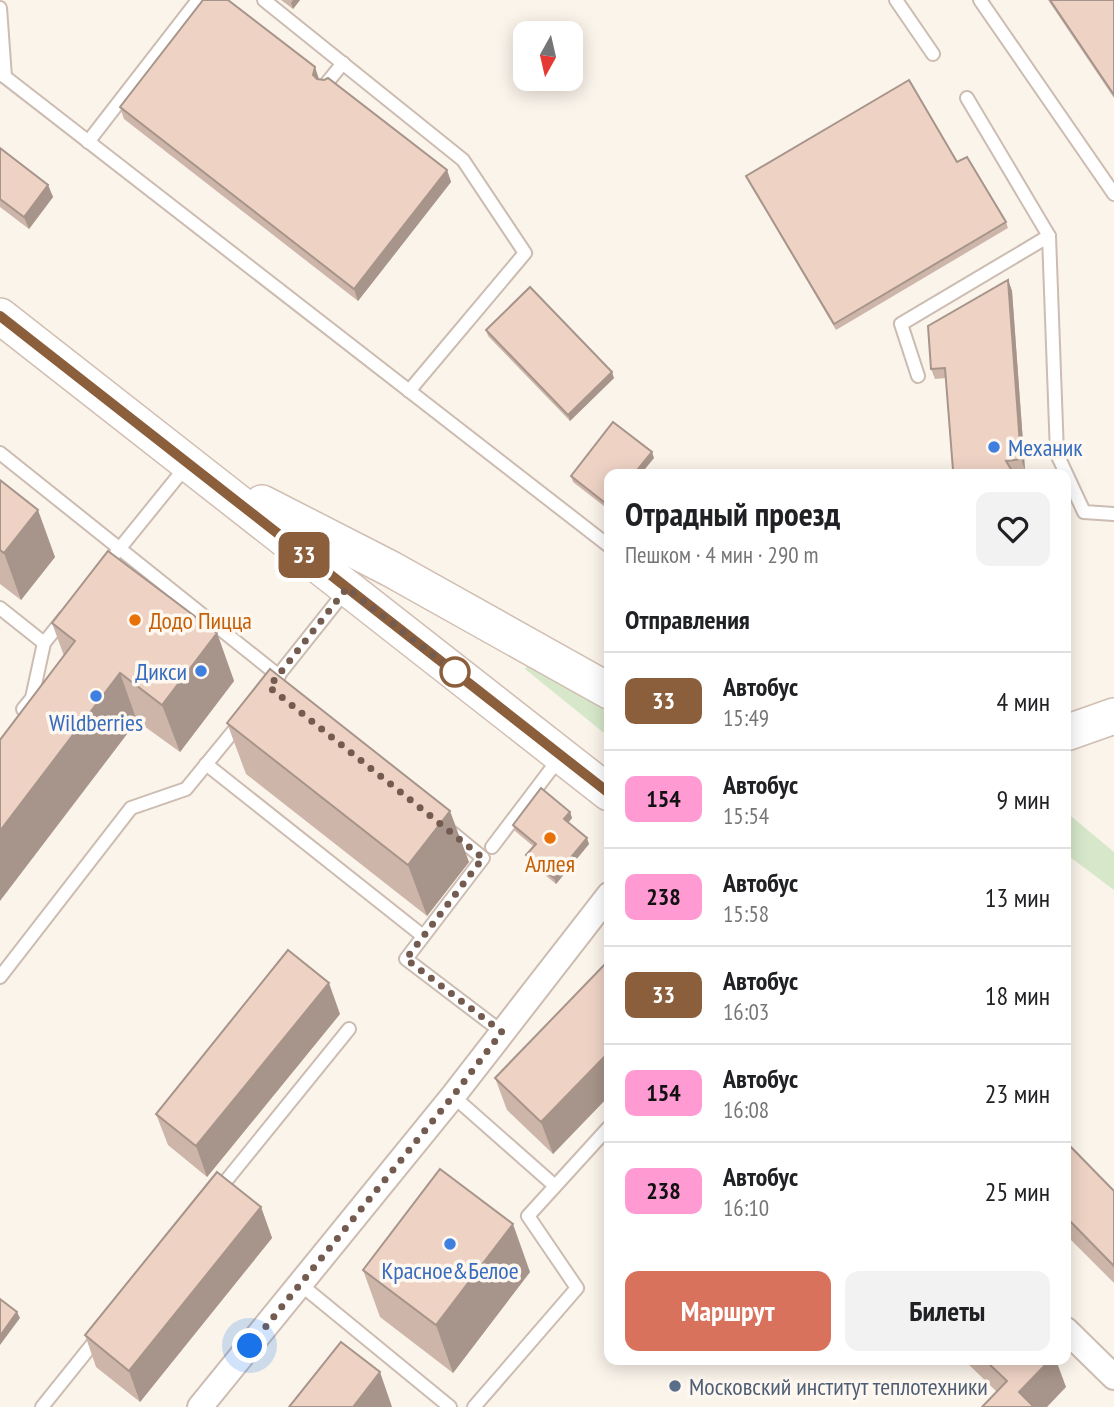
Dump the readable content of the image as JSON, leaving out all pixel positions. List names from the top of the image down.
{
  "places": [
    "Механик",
    "Додо Пицца",
    "Дикси",
    "Wildberries",
    "Аллея",
    "Красное&Белое",
    "Московский институт теплотехники"
  ],
  "lines": ["bus line 33"],
  "north": "bottom",
  "page": {
    "on_map": "33",
    "heading": [
      ["Отрадный проезд", "Пешком · 4 мин · 290 m"],
      "Отправления"
    ],
    "list": [
      {
        "mark": "33",
        "name": "Автобус",
        "note": "15:49",
        "value": "4 мин"
      },
      {
        "mark": "154",
        "name": "Автобус",
        "note": "15:54",
        "value": "9 мин"
      },
      {
        "mark": "238",
        "name": "Автобус",
        "note": "15:58",
        "value": "13 мин"
      },
      {
        "mark": "33",
        "name": "Автобус",
        "note": "16:03",
        "value": "18 мин"
      },
      {
        "mark": "154",
        "name": "Автобус",
        "note": "16:08",
        "value": "23 мин"
      },
      {
        "mark": "238",
        "name": "Автобус",
        "note": "16:10",
        "value": "25 мин"
      }
    ],
    "buttons": ["Маршрут", "Билеты"]
  }
}
